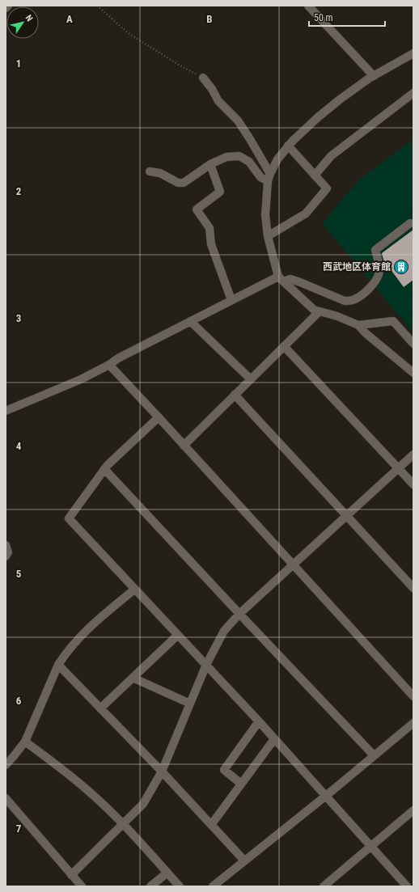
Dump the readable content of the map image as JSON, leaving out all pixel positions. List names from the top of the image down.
{
  "places": {
    "building": ["西武地区体育館"]
  },
  "scale_bar": "50 m",
  "north": "top right",
  "grid": {
    "columns": ["A", "B"],
    "rows": [
      "1",
      "2",
      "3",
      "4",
      "5",
      "6",
      "7"
    ]
  }
}
